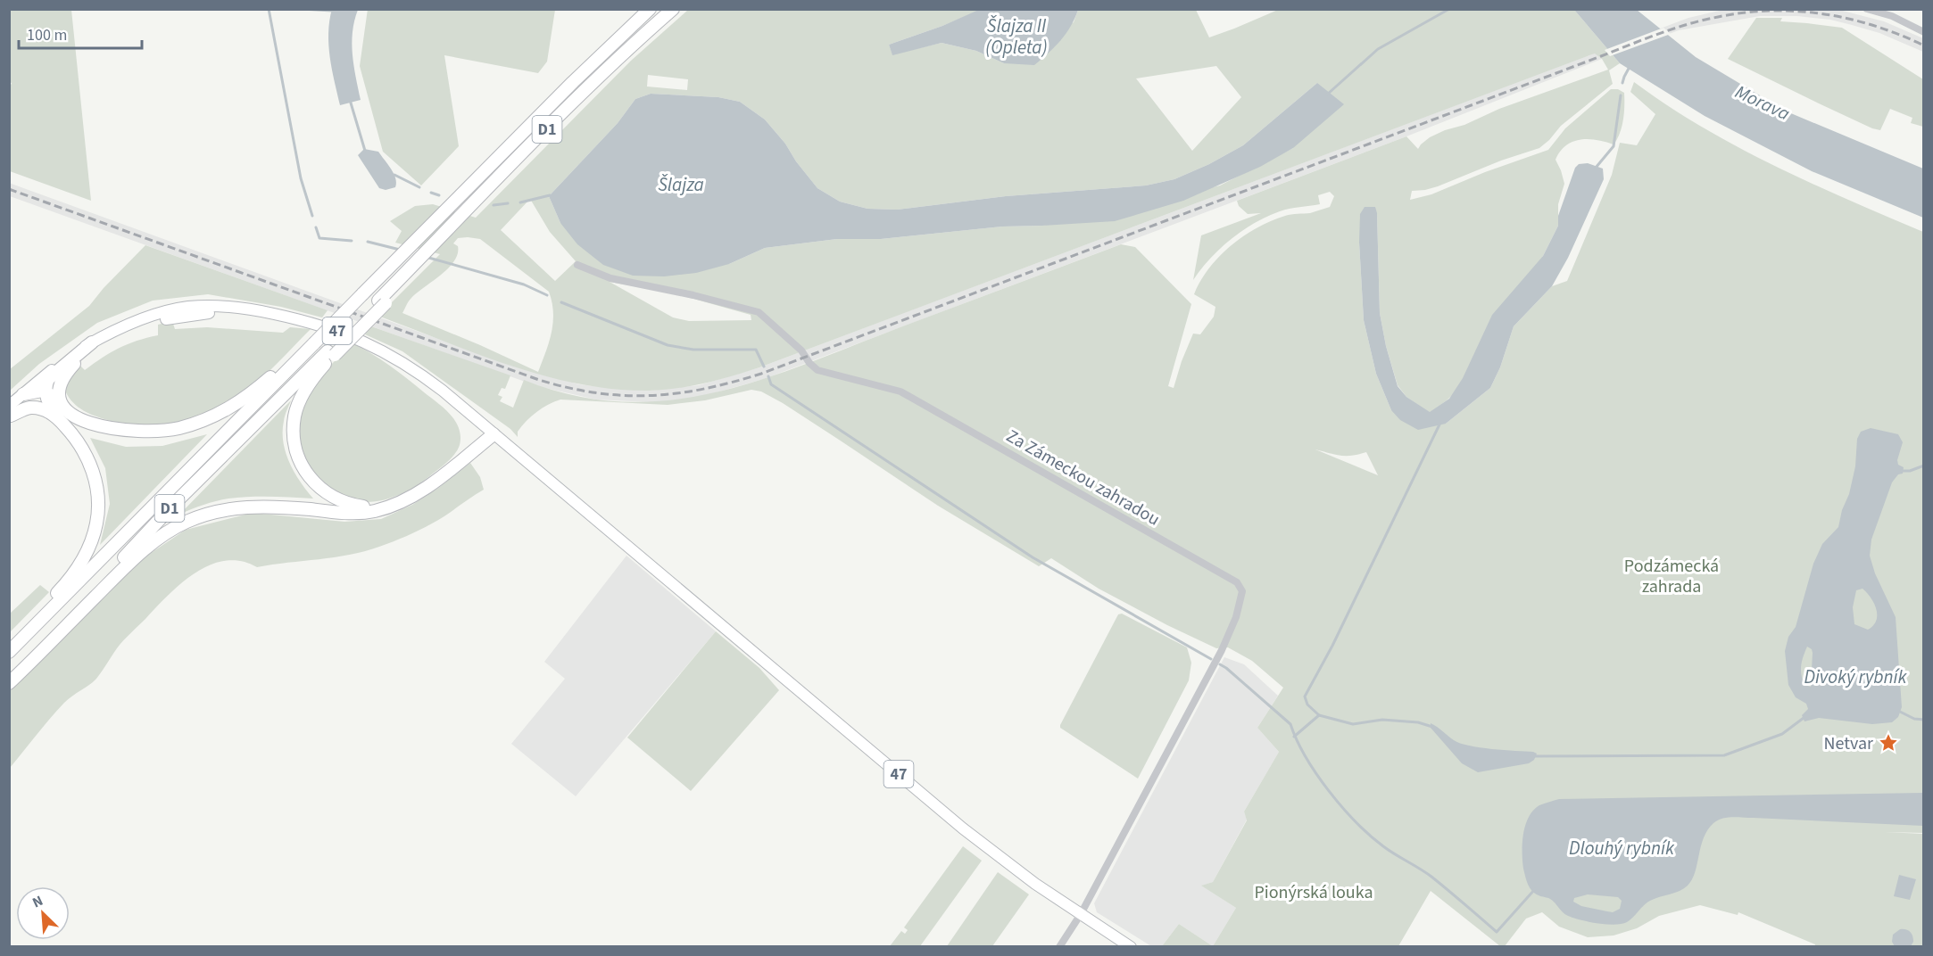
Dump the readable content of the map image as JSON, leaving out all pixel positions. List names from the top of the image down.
{
  "streets": {
    "highway": ["D1"],
    "main road": ["47"],
    "street": ["Za Zámeckou zahradou"]
  },
  "crossings": [
    ["47", "Za Zámeckou zahradou"]
  ],
  "water": [
    "Šlajza II (Opleta)",
    "Morava",
    "Šlajza",
    "Divoký rybník",
    "Dlouhý rybník"
  ],
  "parks": ["Podzámecká zahrada", "Pionýrská louka"],
  "places": {
    "place": ["Netvar"]
  },
  "scale_bar": "100 m",
  "north": "top left"
}
